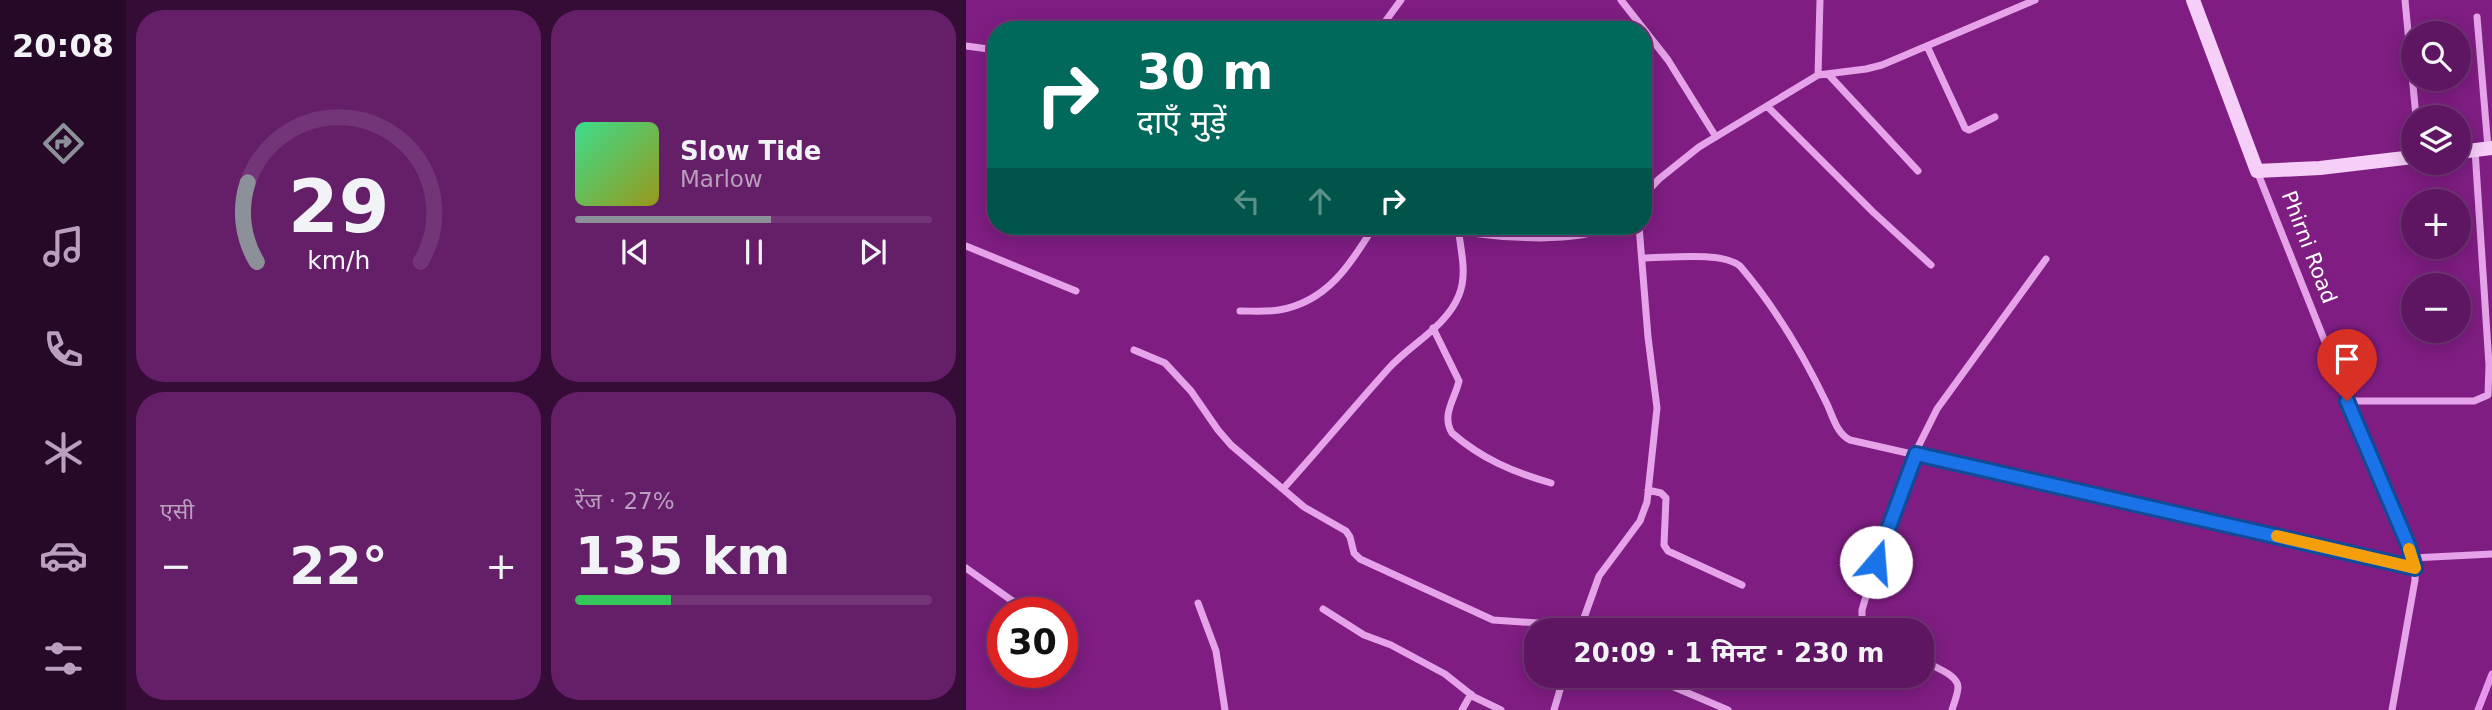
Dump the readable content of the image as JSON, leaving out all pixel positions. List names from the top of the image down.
{
  "streets": {
    "street": ["Phirni Road"]
  },
  "page": {
    "tabs": "20:08",
    "map_buttons": ["+", "−"],
    "turn": ["30 m", "दाएँ मुड़ें"],
    "song": ["Slow Tide", "Marlow"],
    "tile": [
      "एसी",
      ["रेंज · 27%", "135 km"]
    ],
    "heat": ["−", "22°", "+"],
    "limit": "30",
    "trip": "20:09 · 1 मिनट · 230 m",
    "gauge": ["29", "km/h"]
  }
}
